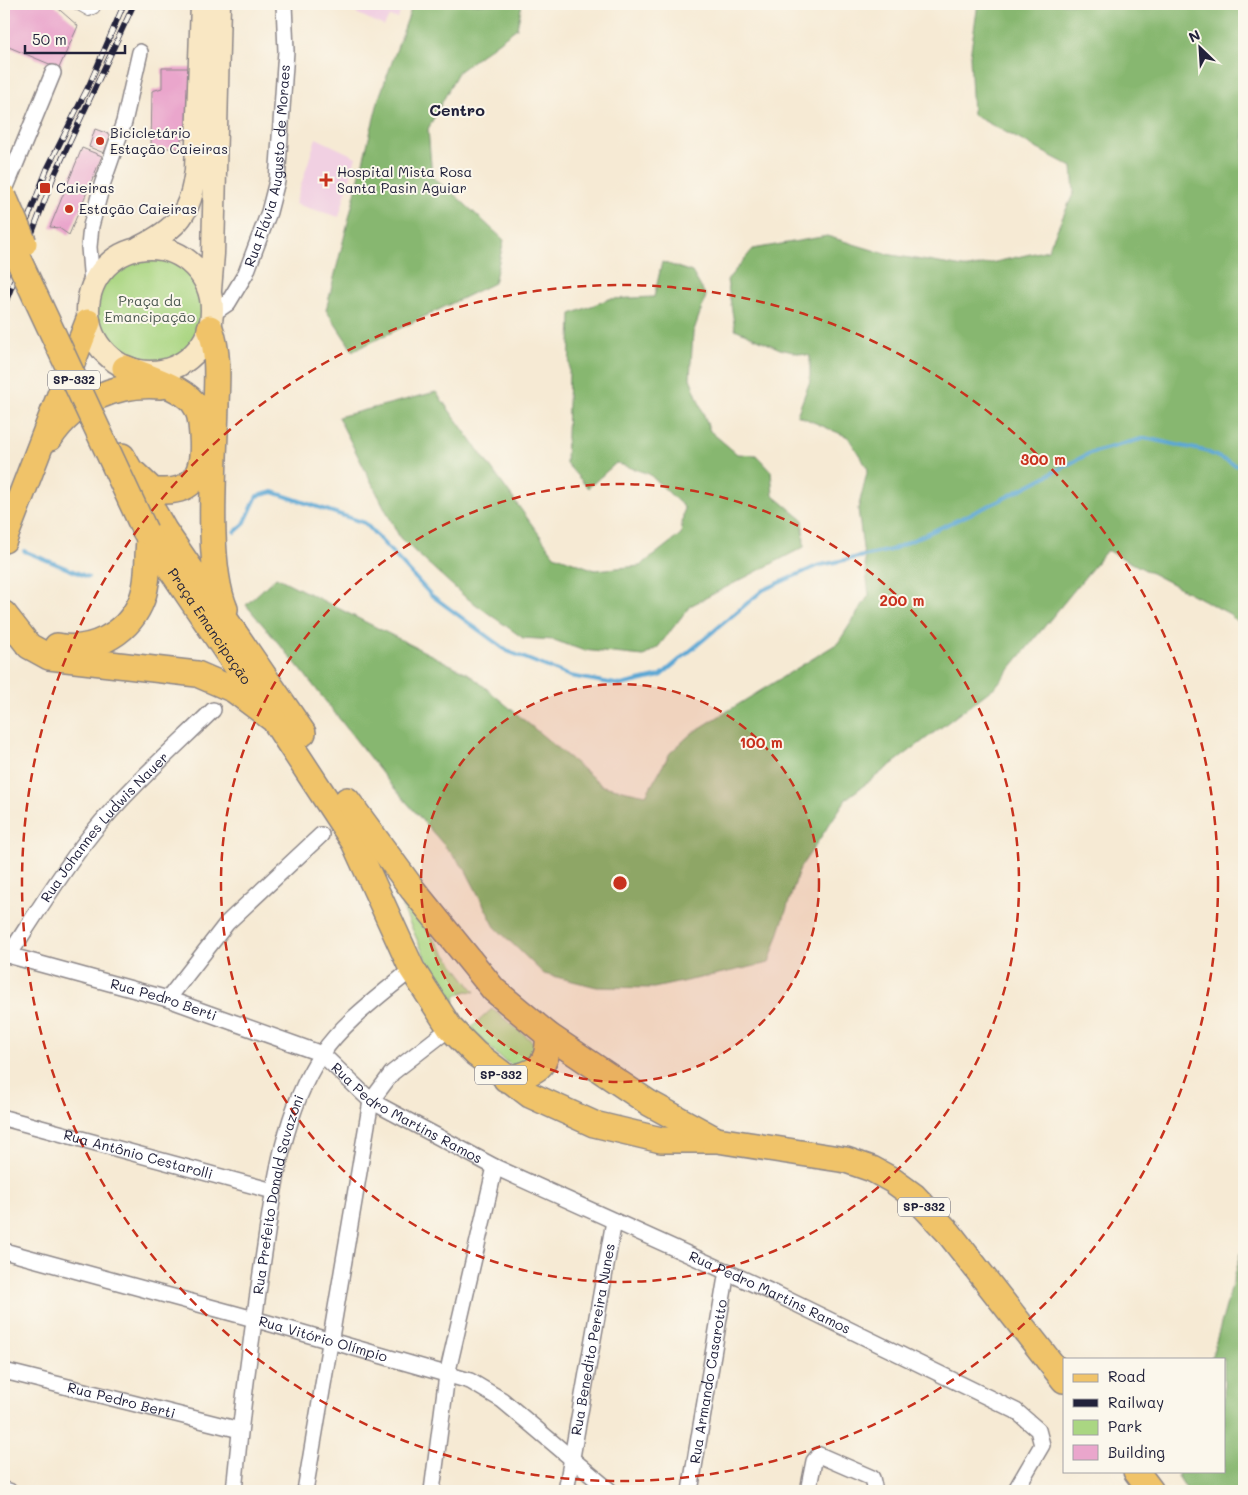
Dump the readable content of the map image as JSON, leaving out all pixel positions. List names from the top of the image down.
{
  "streets": {
    "main road": ["SP-332", "Praça Emancipação"],
    "street": [
      "Rua Flávia Augusto de Moraes",
      "Rua Johannes Ludwis Nauer",
      "Rua Pedro Berti",
      "Rua Pedro Martins Ramos",
      "Rua Antônio Cestarolli",
      "Rua Prefeito Donald Savazoni",
      "Rua Vitório Olímpio",
      "Rua Benedito Pereira Nunes",
      "Rua Armando Casarotto"
    ]
  },
  "crossings": [
    ["SP-332", "Praça Emancipação"],
    ["SP-332", "Rua Prefeito Donald Savazoni"],
    ["Rua Johannes Ludwis Nauer", "Rua Pedro Berti"],
    ["Rua Pedro Berti", "Rua Pedro Martins Ramos"],
    ["Rua Pedro Berti", "Rua Prefeito Donald Savazoni"],
    ["Rua Pedro Martins Ramos", "Rua Prefeito Donald Savazoni"],
    ["Rua Pedro Martins Ramos", "Rua Vitório Olímpio"],
    ["Rua Pedro Martins Ramos", "Rua Benedito Pereira Nunes"],
    ["Rua Pedro Martins Ramos", "Rua Armando Casarotto"],
    ["Rua Antônio Cestarolli", "Rua Prefeito Donald Savazoni"],
    ["Rua Prefeito Donald Savazoni", "Rua Vitório Olímpio"],
    ["Rua Vitório Olímpio", "Rua Benedito Pereira Nunes"]
  ],
  "districts": ["Centro"],
  "parks": ["Praça da Emancipação"],
  "places": {
    "other": ["Bicicletário Estação Caieiras", "Estação Caieiras"],
    "health": ["Hospital Mista Rosa Santa Pasin Aguiar"],
    "transit": ["Caieiras"]
  },
  "legend": [
    "Road",
    "Railway",
    "Park",
    "Building"
  ],
  "scale_bar": "50 m",
  "north": "top left",
  "rings": ["300 m", "200 m", "100 m"]
}
